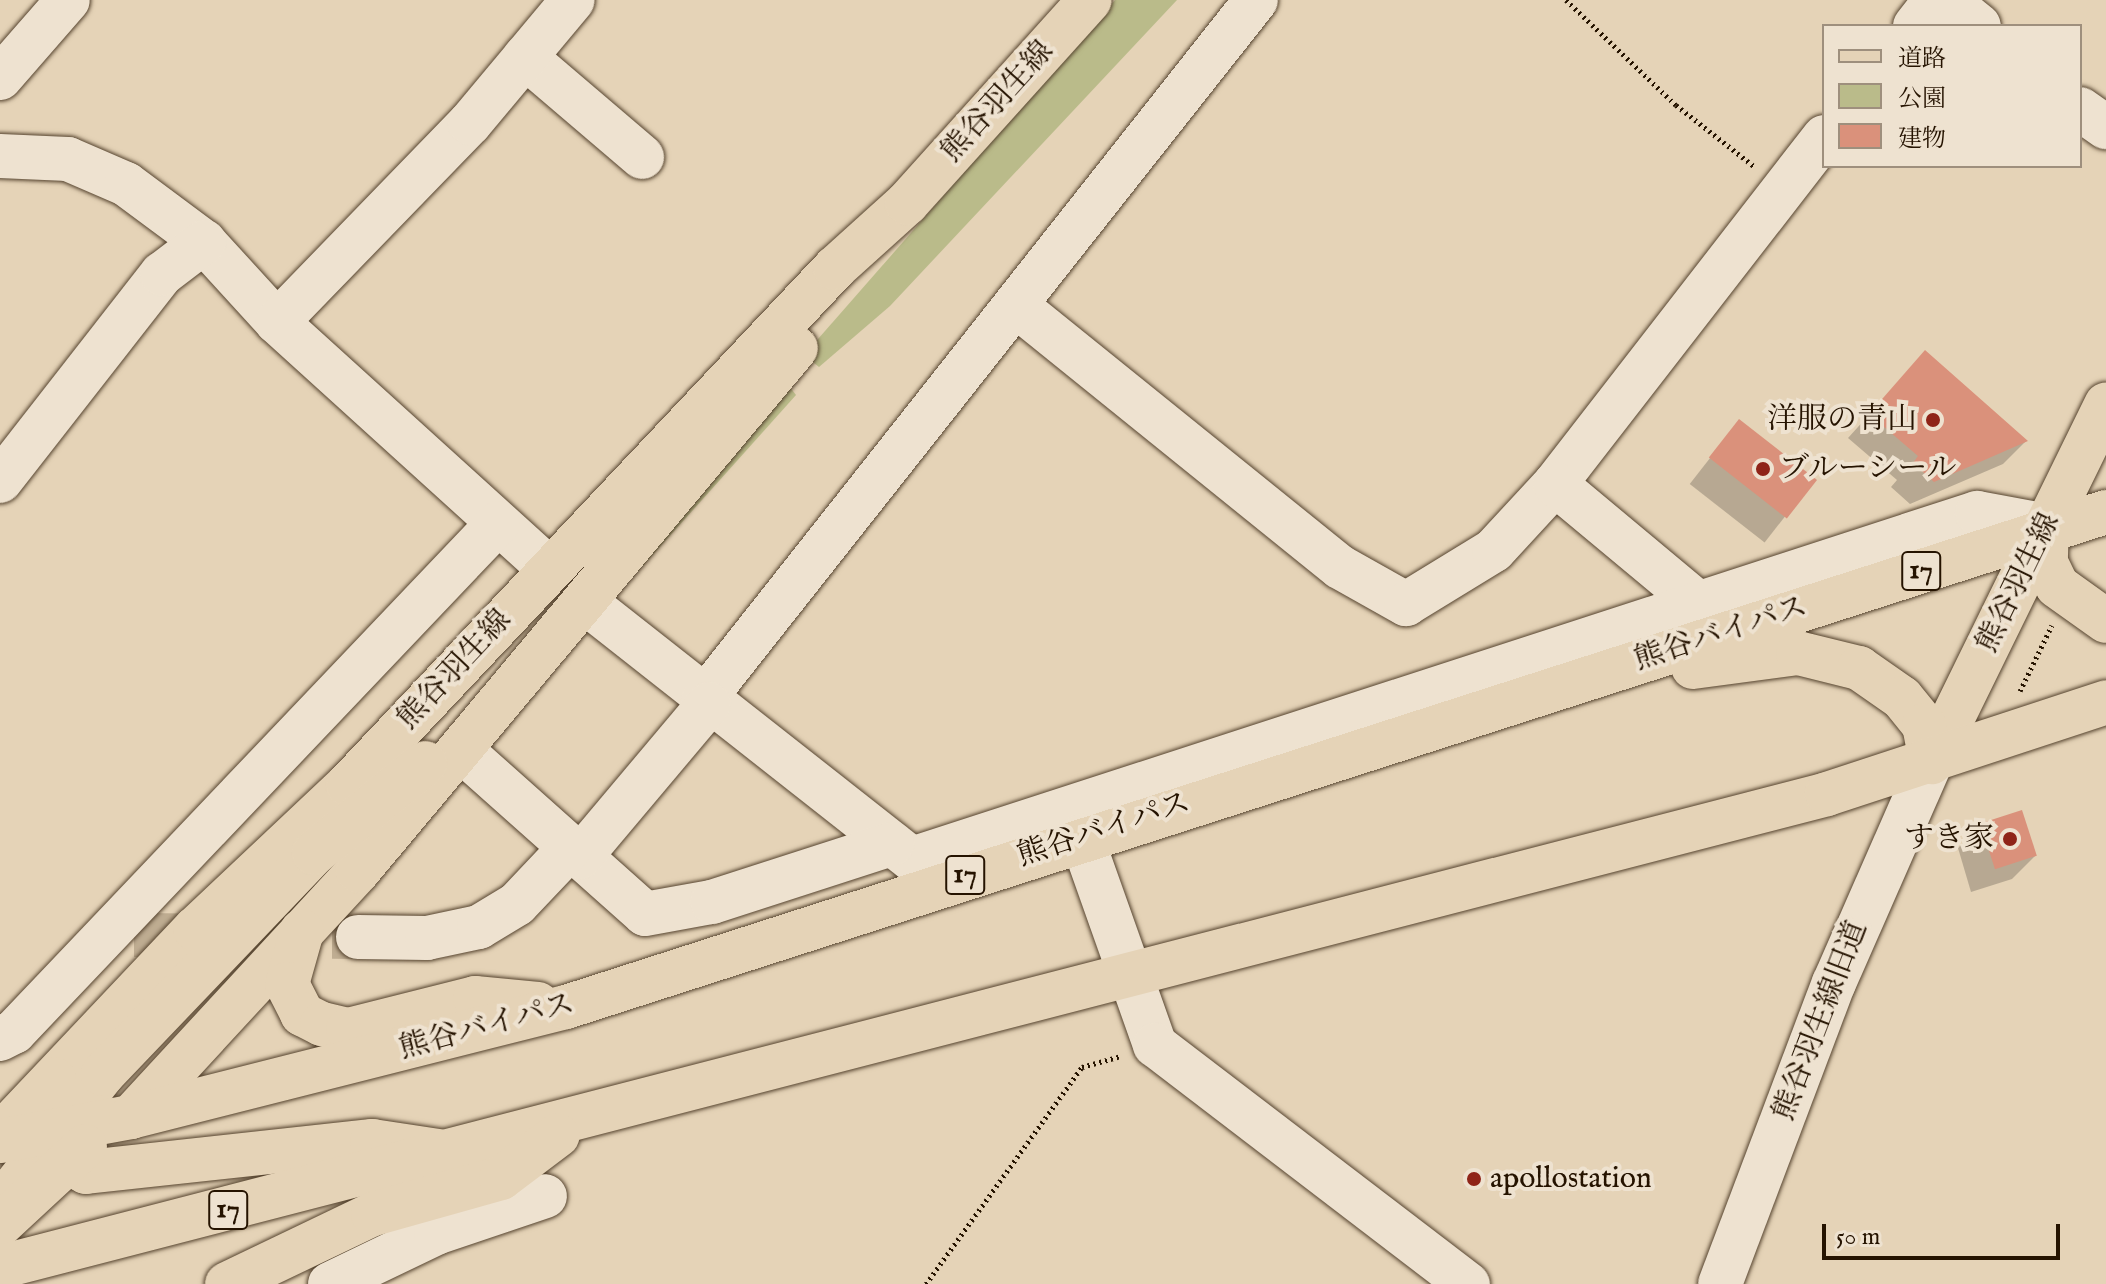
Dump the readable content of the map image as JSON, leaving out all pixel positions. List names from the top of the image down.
{
  "streets": {
    "main road": ["熊谷羽生線", "17", "熊谷バイパス"],
    "street": ["熊谷羽生線旧道"]
  },
  "crossings": [
    ["熊谷羽生線", "17"],
    ["熊谷羽生線", "熊谷バイパス"],
    ["熊谷羽生線", "熊谷羽生線旧道"],
    ["17", "熊谷羽生線旧道"]
  ],
  "places": [
    "洋服の青山",
    "ブルーシール",
    "すき家",
    "apollostation"
  ],
  "legend": ["道路", "公園", "建物"],
  "scale_bar": "50 m"
}
